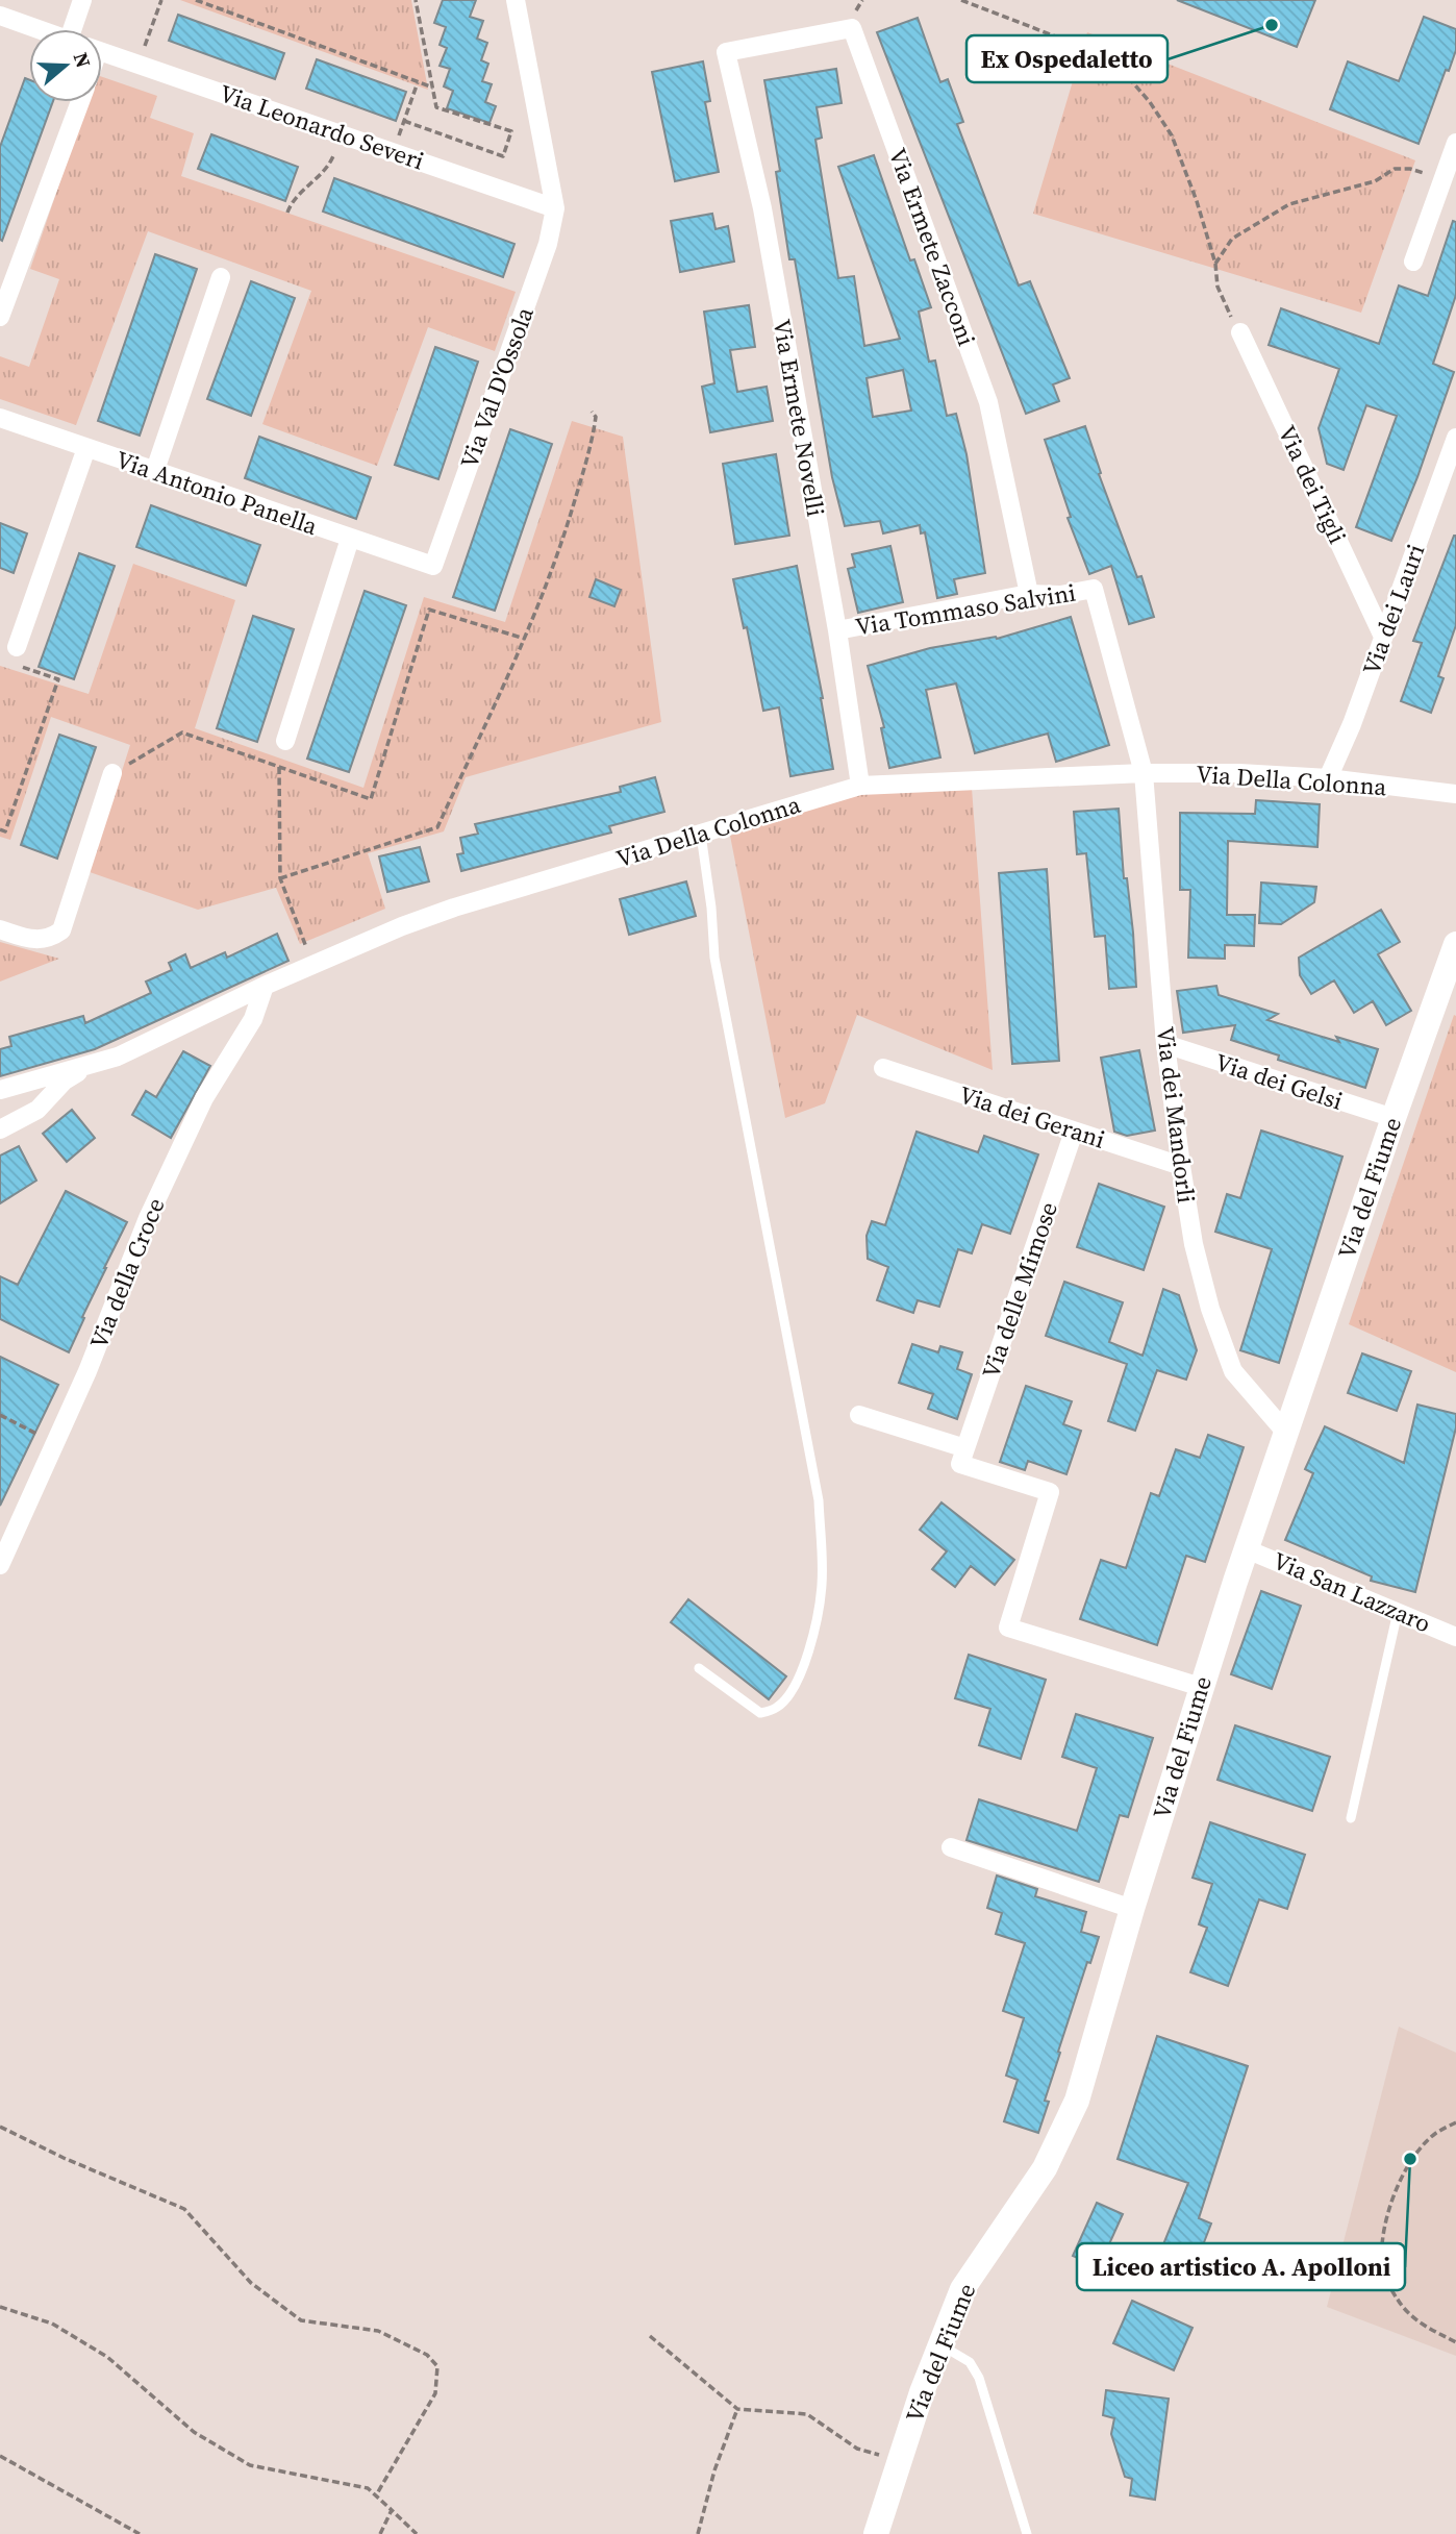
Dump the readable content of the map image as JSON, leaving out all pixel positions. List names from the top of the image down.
{
  "streets": {
    "street": [
      "Via Leonardo Severi",
      "Via Ermete Zacconi",
      "Via Val D'Ossola",
      "Via Ermete Novelli",
      "Via dei Tigli",
      "Via Antonio Panella",
      "Via Tommaso Salvini",
      "Via dei Lauri",
      "Via Della Colonna",
      "Via dei Gelsi",
      "Via dei Mandorli",
      "Via dei Gerani",
      "Via del Fiume",
      "Via della Croce",
      "Via delle Mimose",
      "Via San Lazzaro"
    ]
  },
  "crossings": [
    ["Via Leonardo Severi", "Via Val D'Ossola"],
    ["Via Ermete Zacconi", "Via Ermete Novelli"],
    ["Via Ermete Zacconi", "Via Tommaso Salvini"],
    ["Via Val D'Ossola", "Via Antonio Panella"],
    ["Via Ermete Novelli", "Via Tommaso Salvini"],
    ["Via Ermete Novelli", "Via Della Colonna"],
    ["Via dei Tigli", "Via dei Lauri"],
    ["Via Tommaso Salvini", "Via dei Mandorli"],
    ["Via dei Lauri", "Via Della Colonna"],
    ["Via Della Colonna", "Via dei Mandorli"],
    ["Via Della Colonna", "Via della Croce"],
    ["Via dei Gelsi", "Via dei Mandorli"],
    ["Via dei Gelsi", "Via del Fiume"],
    ["Via dei Mandorli", "Via dei Gerani"],
    ["Via dei Mandorli", "Via del Fiume"],
    ["Via dei Gerani", "Via delle Mimose"],
    ["Via del Fiume", "Via San Lazzaro"]
  ],
  "places": ["Ex Ospedaletto", "Liceo artistico A. Apolloni"],
  "north": "right"
}
